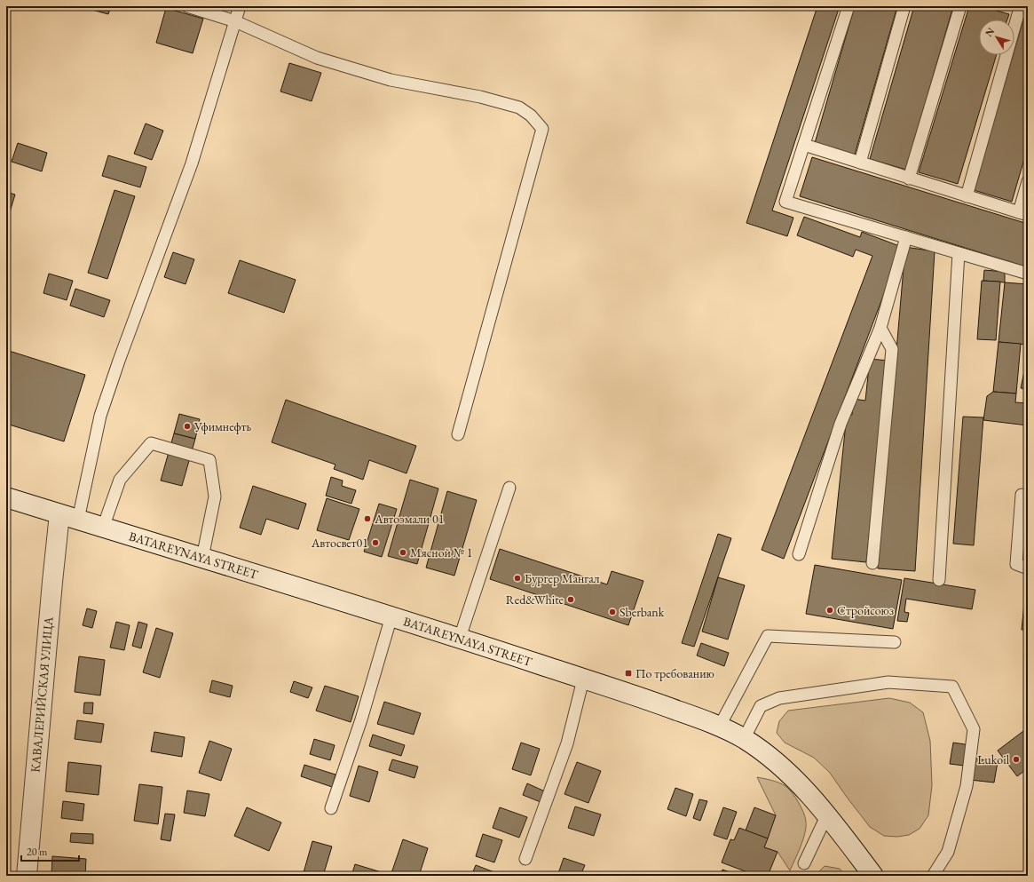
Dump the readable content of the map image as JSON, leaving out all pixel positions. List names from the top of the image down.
{
  "streets": {
    "main road": ["BATAREYNAYA STREET", "КАВАЛЕРИЙСКАЯ УЛИЦА"]
  },
  "crossings": [
    ["BATAREYNAYA STREET", "КАВАЛЕРИЙСКАЯ УЛИЦА"]
  ],
  "places": {
    "other": [
      "Уфимнефть",
      "Автоэмали 01",
      "Автосвет01",
      "Мясной № 1",
      "Бургер Мангал",
      "Red&White",
      "Стройсоюз",
      "Sberbank",
      "Lukoil"
    ],
    "transit": ["По требованию"]
  },
  "scale_bar": "20 m",
  "north": "top left"
}
